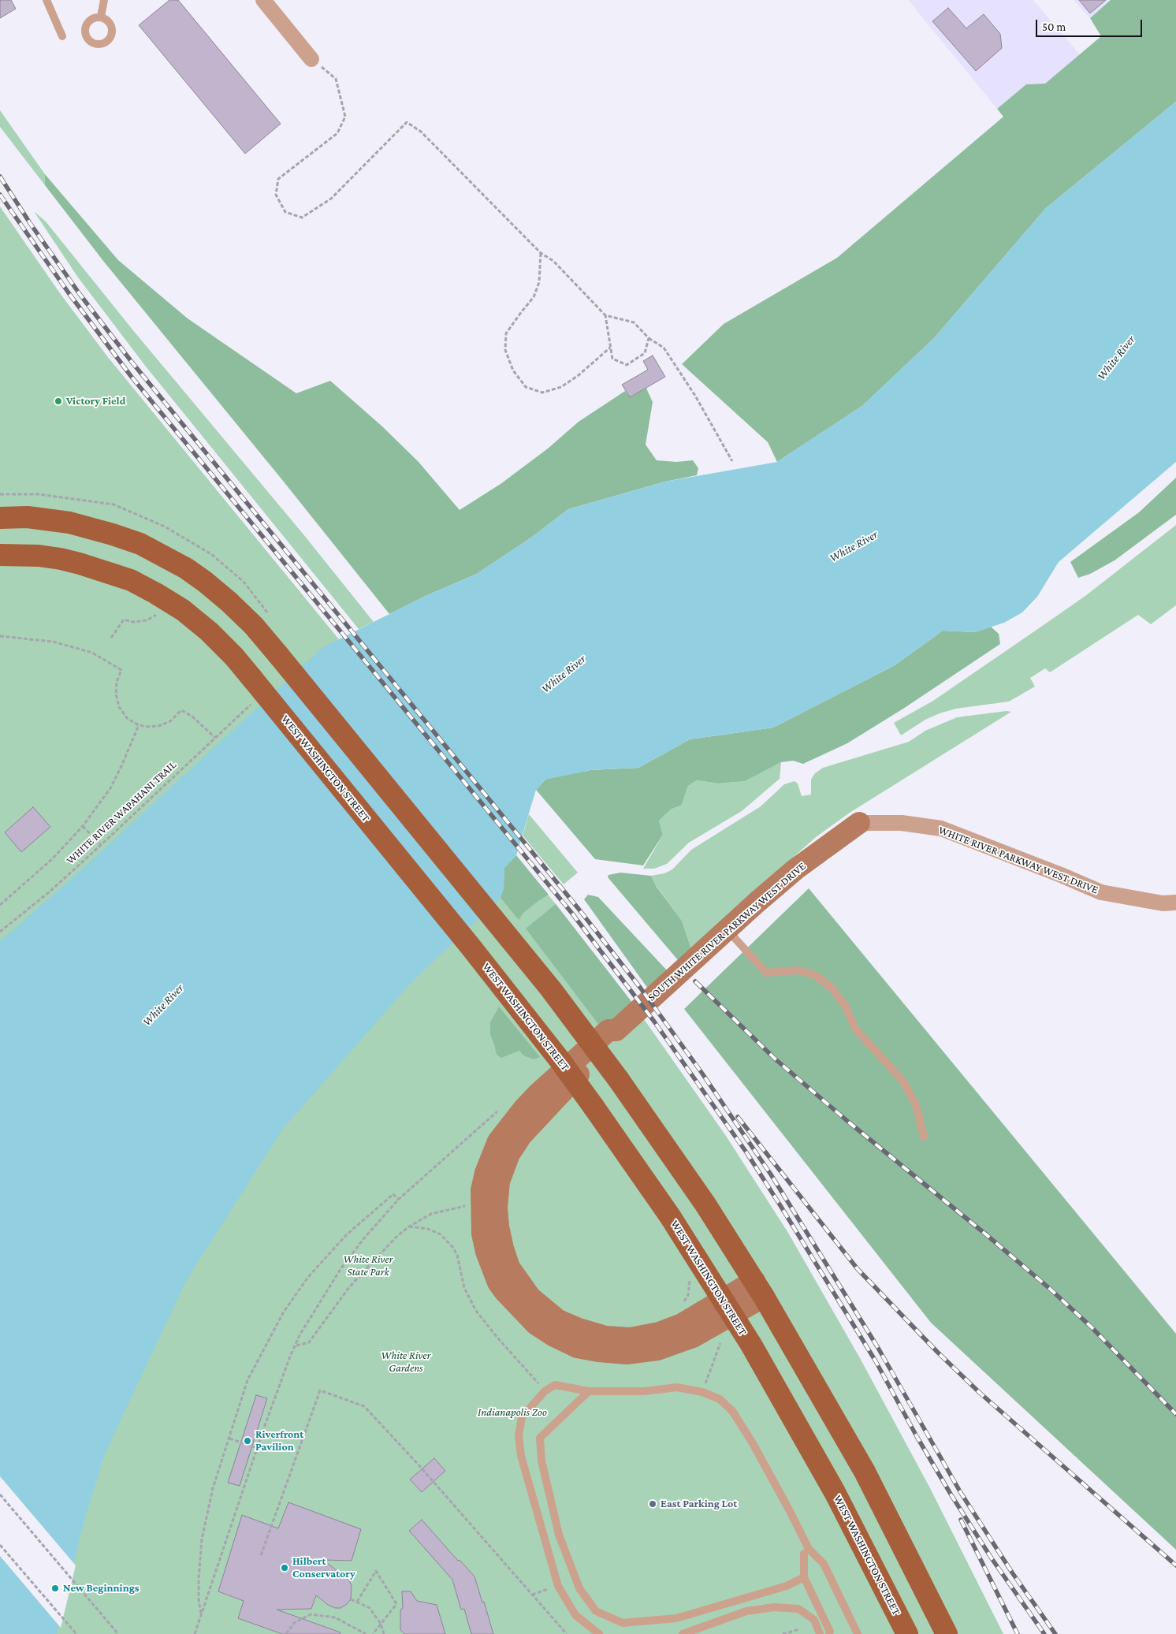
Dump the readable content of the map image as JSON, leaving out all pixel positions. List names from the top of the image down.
{
  "streets": {
    "main road": ["WEST WASHINGTON STREET"],
    "street": ["WHITE RIVER PARKWAY WEST DRIVE", "SOUTH WHITE RIVER PARKWAY WEST DRIVE"],
    "path": ["WHITE RIVER WAPAHANI TRAIL"]
  },
  "crossings": [
    ["WEST WASHINGTON STREET", "SOUTH WHITE RIVER PARKWAY WEST DRIVE"],
    ["WHITE RIVER PARKWAY WEST DRIVE", "SOUTH WHITE RIVER PARKWAY WEST DRIVE"]
  ],
  "water": ["White River"],
  "parks": ["White River State Park", "White River Gardens", "Indianapolis Zoo"],
  "places": [
    "Victory Field",
    "Riverfront Pavilion",
    "East Parking Lot",
    "Hilbert Conservatory",
    "New Beginnings"
  ],
  "scale_bar": "50 m"
}
